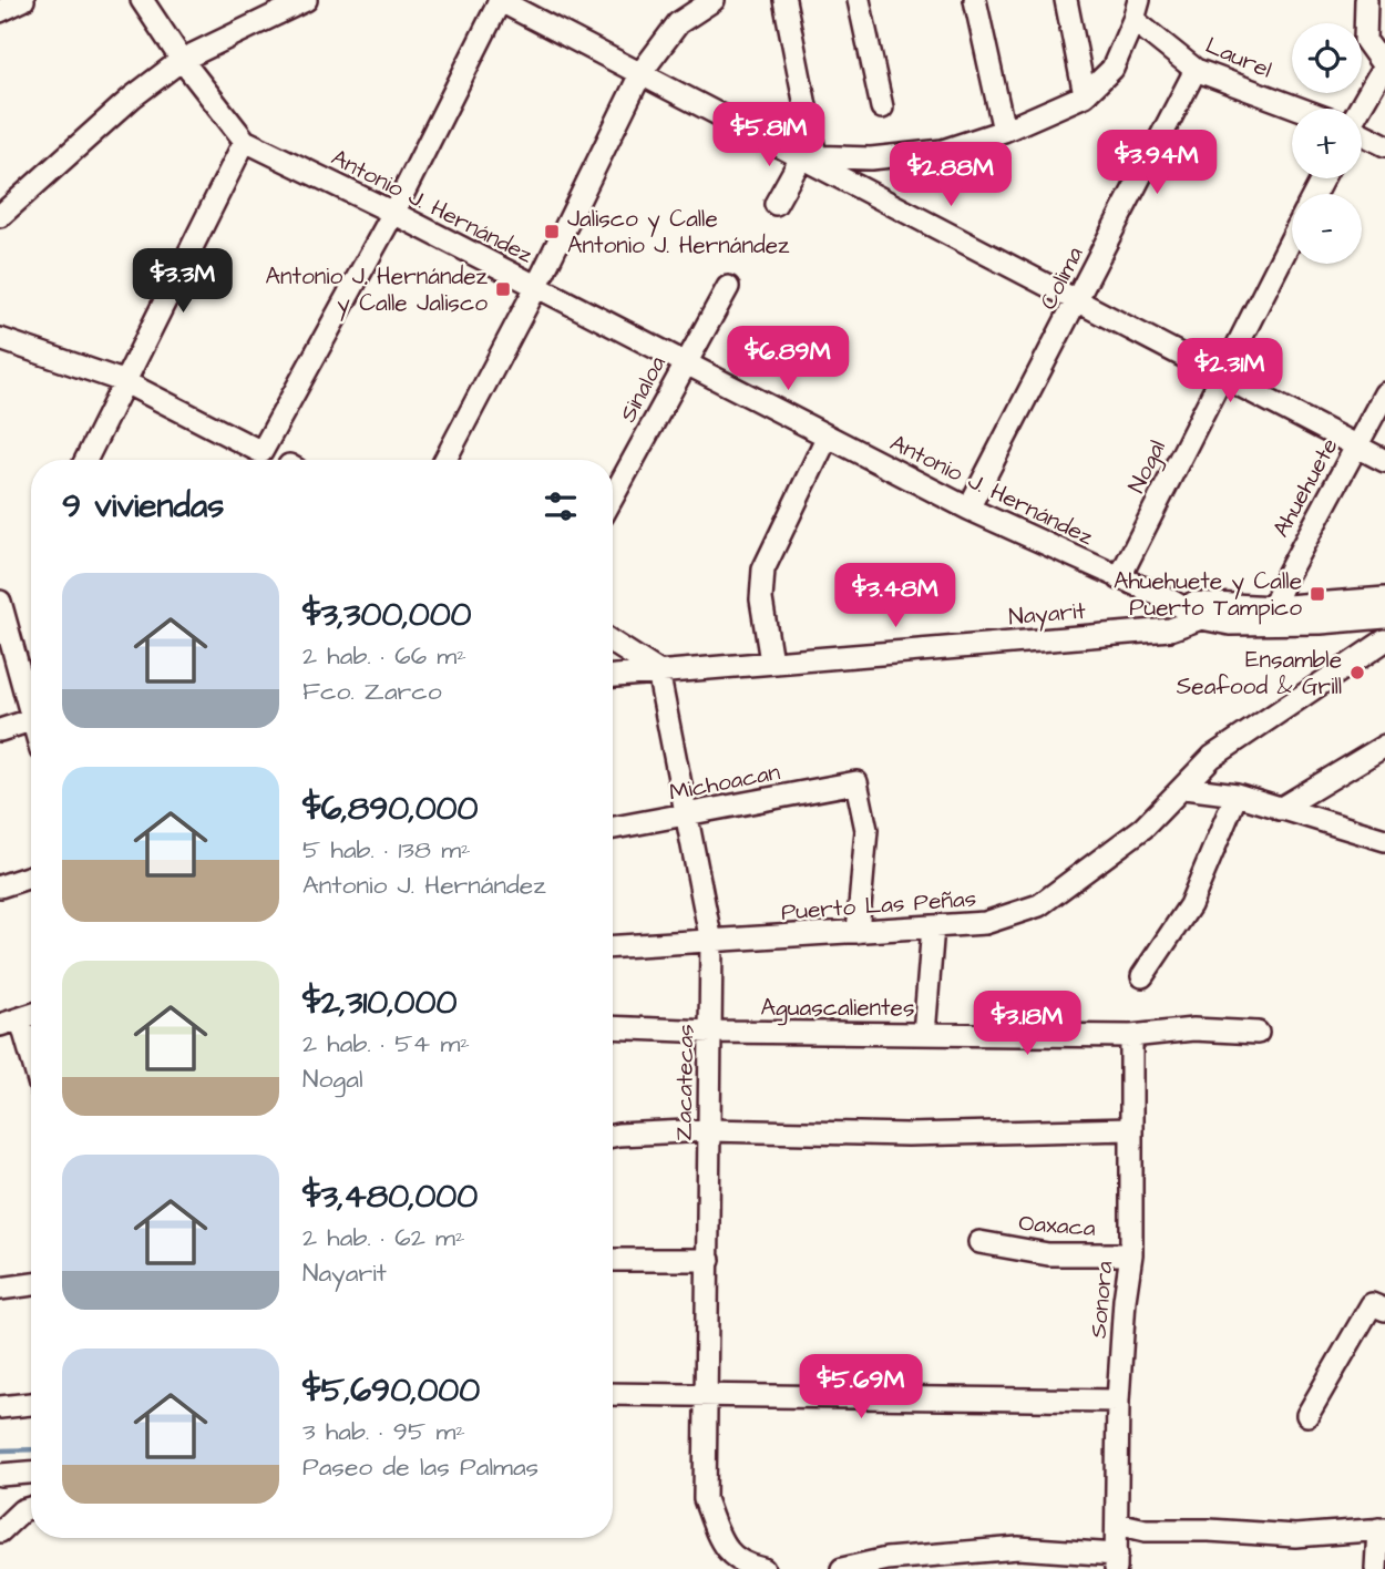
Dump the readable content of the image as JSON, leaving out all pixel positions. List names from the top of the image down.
{
  "streets": {
    "street": [
      "Laurel",
      "Antonio J. Hernández",
      "Colima",
      "Sinaloa",
      "Nogal",
      "Ahuehuete",
      "Nayarit",
      "Michoacan",
      "Puerto Las Peñas",
      "Aguascalientes",
      "Zacatecas",
      "Oaxaca",
      "Sonora"
    ]
  },
  "crossings": [
    ["Laurel", "Colima"],
    ["Antonio J. Hernández", "Colima"],
    ["Antonio J. Hernández", "Sinaloa"],
    ["Antonio J. Hernández", "Nogal"],
    ["Antonio J. Hernández", "Nayarit"],
    ["Nayarit", "Zacatecas"],
    ["Michoacan", "Puerto Las Peñas"],
    ["Michoacan", "Zacatecas"],
    ["Puerto Las Peñas", "Zacatecas"],
    ["Aguascalientes", "Zacatecas"],
    ["Aguascalientes", "Sonora"],
    ["Oaxaca", "Sonora"]
  ],
  "places": {
    "transit": ["Jalisco y Calle Antonio J. Hernández", "Antonio J. Hernández y Calle Jalisco", "Ahuehuete y Calle Puerto Tampico"],
    "other": ["Ensamble Seafood & Grill"]
  },
  "page": {
    "map_buttons": ["+", "−"],
    "price": [
      "$5.81M",
      "$3.94M",
      "$2.88M",
      "$3.3M",
      "$6.89M",
      "$2.31M",
      "$3.48M",
      "$3.18M",
      "$5.69M"
    ],
    "heading": "9 viviendas",
    "list": [
      {
        "name": "$3,300,000",
        "note": "2 hab. · 66 m² · Fco. Zarco"
      },
      {
        "name": "$6,890,000",
        "note": "5 hab. · 138 m² · Antonio J. Hernández"
      },
      {
        "name": "$2,310,000",
        "note": "2 hab. · 54 m² · Nogal"
      },
      {
        "name": "$3,480,000",
        "note": "2 hab. · 62 m² · Nayarit"
      },
      {
        "name": "$5,690,000",
        "note": "3 hab. · 95 m² · Paseo de las Palmas"
      }
    ]
  }
}
